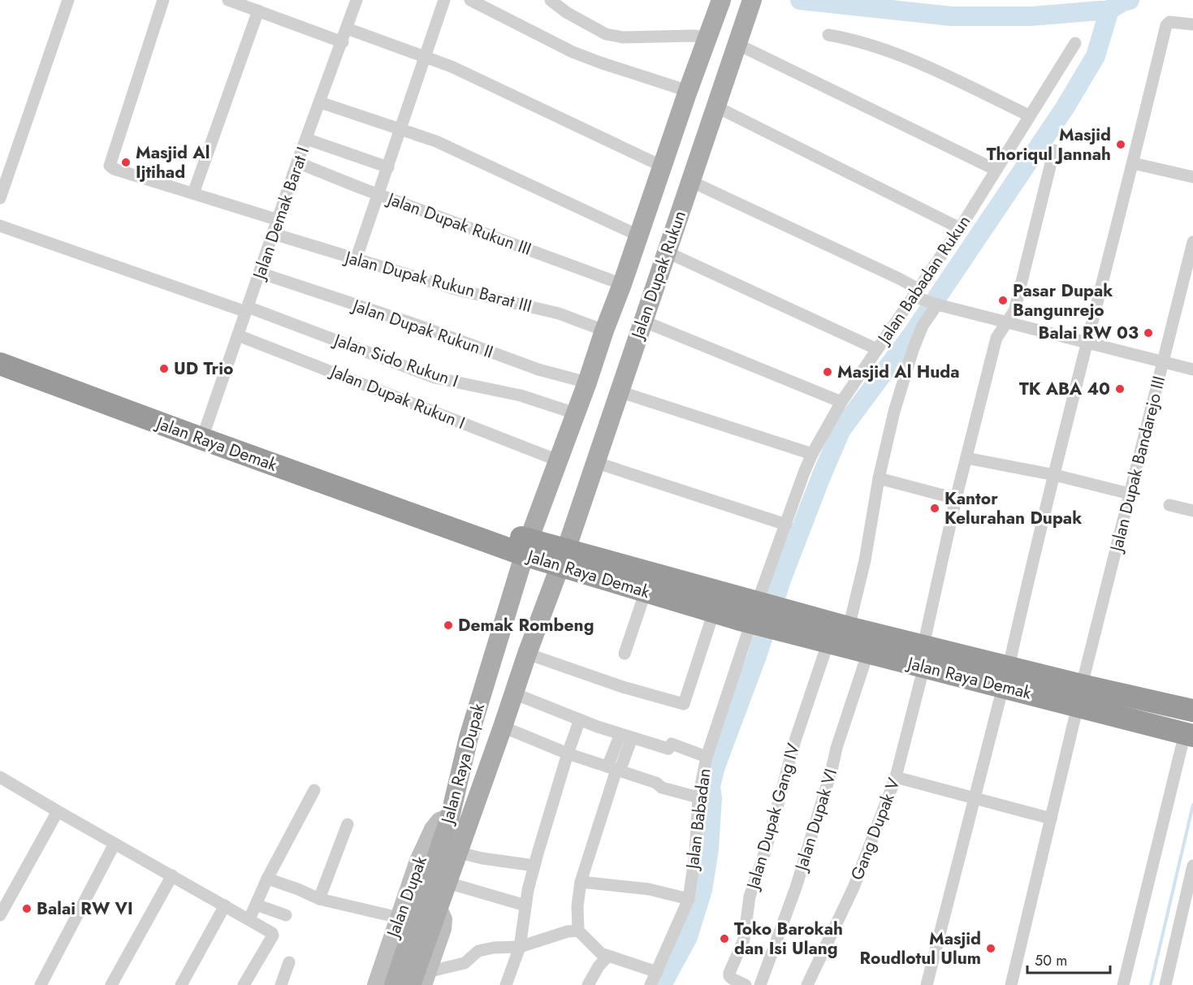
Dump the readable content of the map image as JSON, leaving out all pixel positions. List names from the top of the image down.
{
  "streets": {
    "highway": ["Jalan Raya Demak"],
    "main road": ["Jalan Dupak Rukun", "Jalan Raya Dupak", "Jalan Dupak"],
    "street": [
      "Jalan Demak Barat I",
      "Jalan Dupak Rukun III",
      "Jalan Babadan Rukun",
      "Jalan Dupak Rukun Barat III",
      "Jalan Dupak Rukun II",
      "Jalan Sido Rukun I",
      "Jalan Dupak Rukun I",
      "Jalan Dupak Bandarejo III",
      "Jalan Dupak Gang IV",
      "Jalan Babadan",
      "Jalan Dupak VI",
      "Gang Dupak V"
    ]
  },
  "crossings": [
    ["Jalan Demak Barat I", "Jalan Dupak Rukun III"],
    ["Jalan Demak Barat I", "Jalan Dupak Rukun Barat III"],
    ["Jalan Demak Barat I", "Jalan Dupak Rukun II"],
    ["Jalan Demak Barat I", "Jalan Sido Rukun I"],
    ["Jalan Demak Barat I", "Jalan Dupak Rukun I"],
    ["Jalan Demak Barat I", "Jalan Raya Demak"],
    ["Jalan Dupak Rukun III", "Jalan Dupak Rukun"],
    ["Jalan Dupak Rukun", "Jalan Dupak Rukun Barat III"],
    ["Jalan Dupak Rukun", "Jalan Dupak Rukun II"],
    ["Jalan Dupak Rukun", "Jalan Sido Rukun I"],
    ["Jalan Dupak Rukun", "Jalan Dupak Rukun I"],
    ["Jalan Dupak Rukun", "Jalan Raya Demak"],
    ["Jalan Dupak Rukun", "Jalan Raya Dupak"],
    ["Jalan Babadan Rukun", "Jalan Raya Demak"],
    ["Jalan Babadan Rukun", "Jalan Babadan"],
    ["Jalan Raya Demak", "Jalan Dupak Bandarejo III"],
    ["Jalan Raya Demak", "Jalan Raya Dupak"],
    ["Jalan Raya Demak", "Jalan Dupak Gang IV"],
    ["Jalan Raya Demak", "Jalan Babadan"],
    ["Jalan Raya Demak", "Jalan Dupak VI"],
    ["Jalan Raya Demak", "Gang Dupak V"],
    ["Jalan Raya Dupak", "Jalan Dupak"]
  ],
  "places": [
    "Masjid Thoriqul Jannah",
    "Masjid Al Ijtihad",
    "Pasar Dupak Bangunrejo",
    "Balai RW 03",
    "UD Trio",
    "Masjid Al Huda",
    "TK ABA 40",
    "Kantor Kelurahan Dupak",
    "Demak Rombeng",
    "Balai RW VI",
    "Toko Barokah dan Isi Ulang",
    "Masjid Roudlotul Ulum"
  ],
  "scale_bar": "50 m"
}
